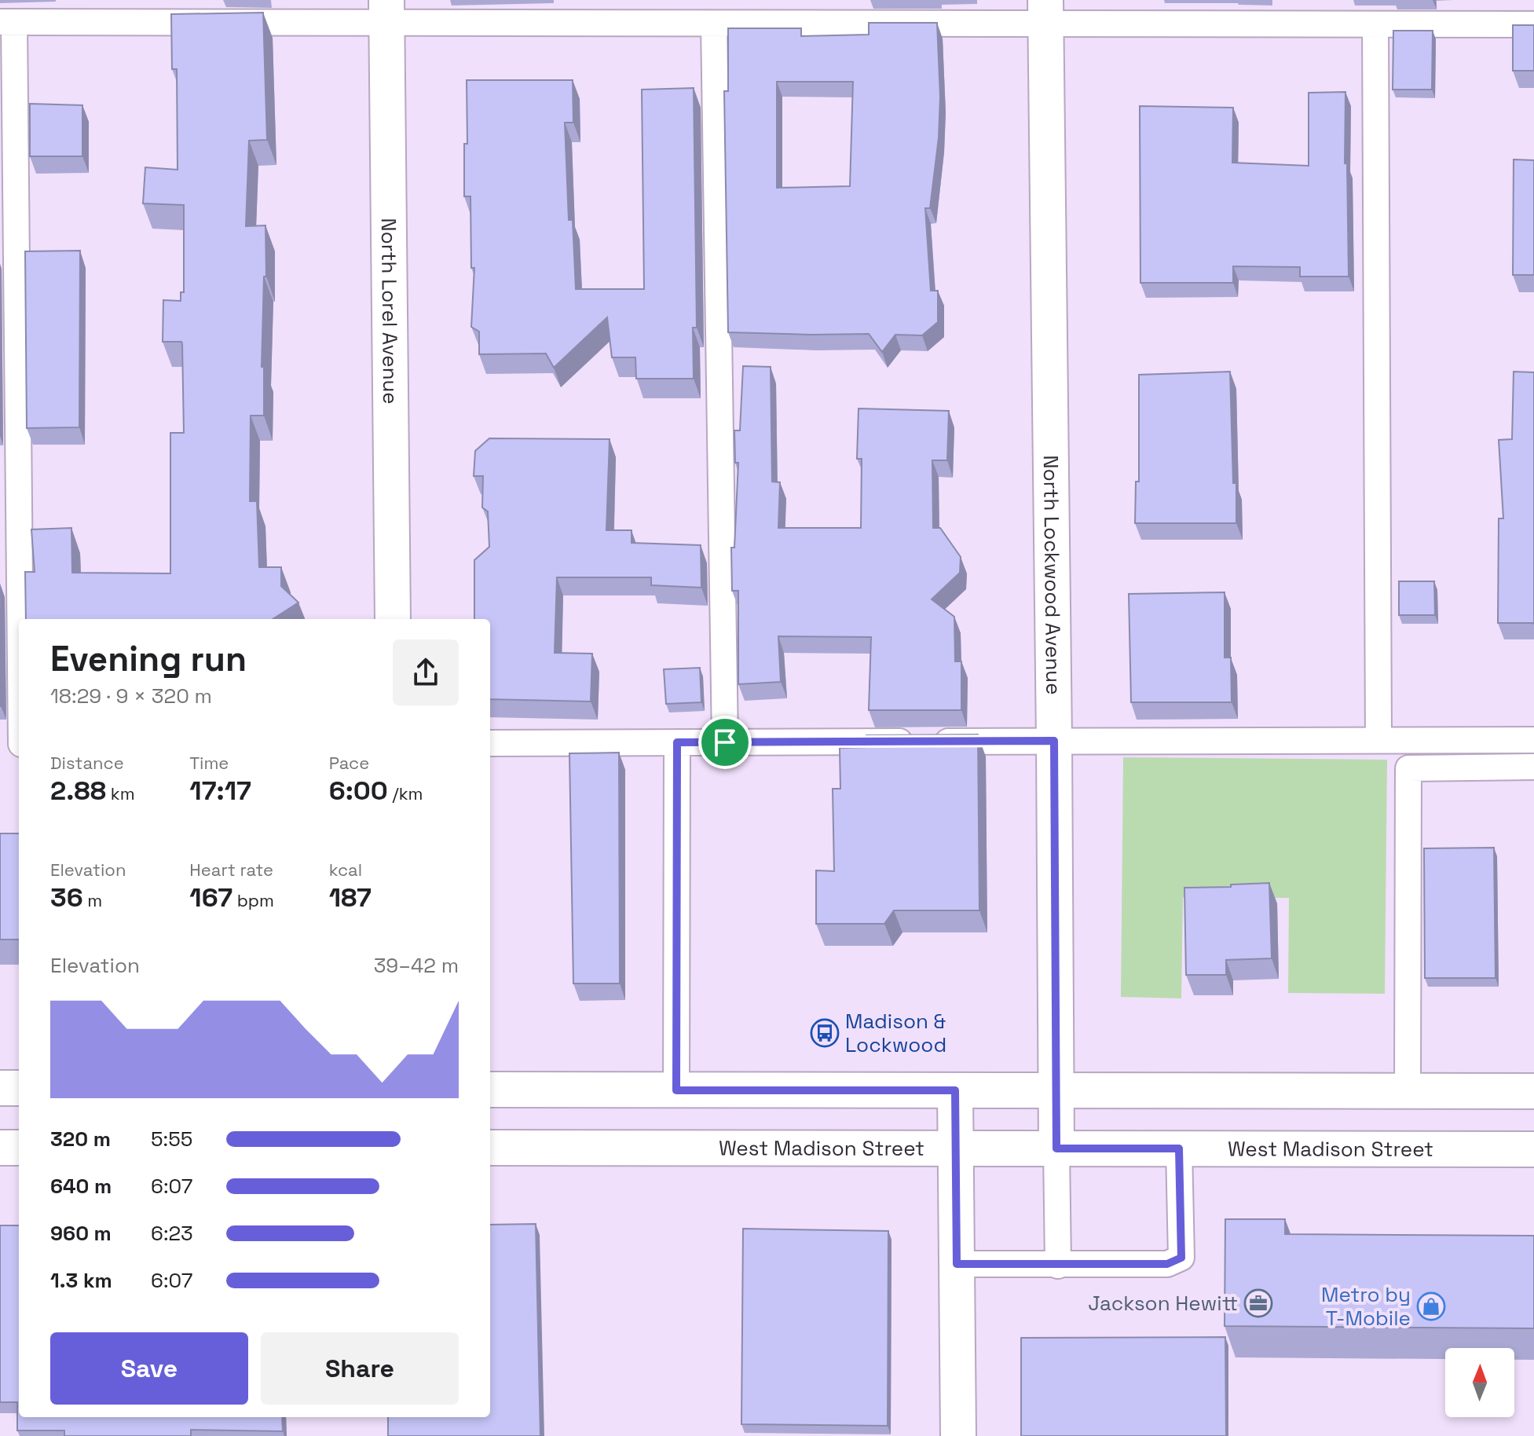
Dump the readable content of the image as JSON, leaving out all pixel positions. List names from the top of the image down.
{
  "streets": {
    "main road": ["North Lorel Avenue", "North Lockwood Avenue", "West Madison Street"]
  },
  "crossings": [
    ["North Lockwood Avenue", "West Madison Street"]
  ],
  "places": {
    "bus stop": ["Madison & Lockwood"],
    "office": ["Jackson Hewitt"],
    "shop": ["Metro by T-Mobile"]
  },
  "north": "top",
  "page": {
    "heading": ["Evening run", "18:29 · 9 × 320 m"],
    "stats": [
      ["Distance", "2.88 km"],
      ["Time", "17:17"],
      ["Pace", "6:00 /km"],
      ["Elevation", "36 m"],
      ["Heart rate", "167 bpm"],
      ["kcal", "187"]
    ],
    "chart": ["Elevation", "39–42 m"],
    "list": [
      {
        "name": "320 m",
        "note": "5:55"
      },
      {
        "name": "640 m",
        "note": "6:07"
      },
      {
        "name": "960 m",
        "note": "6:23"
      },
      {
        "name": "1.3 km",
        "note": "6:07"
      }
    ],
    "buttons": ["Save", "Share"]
  }
}
